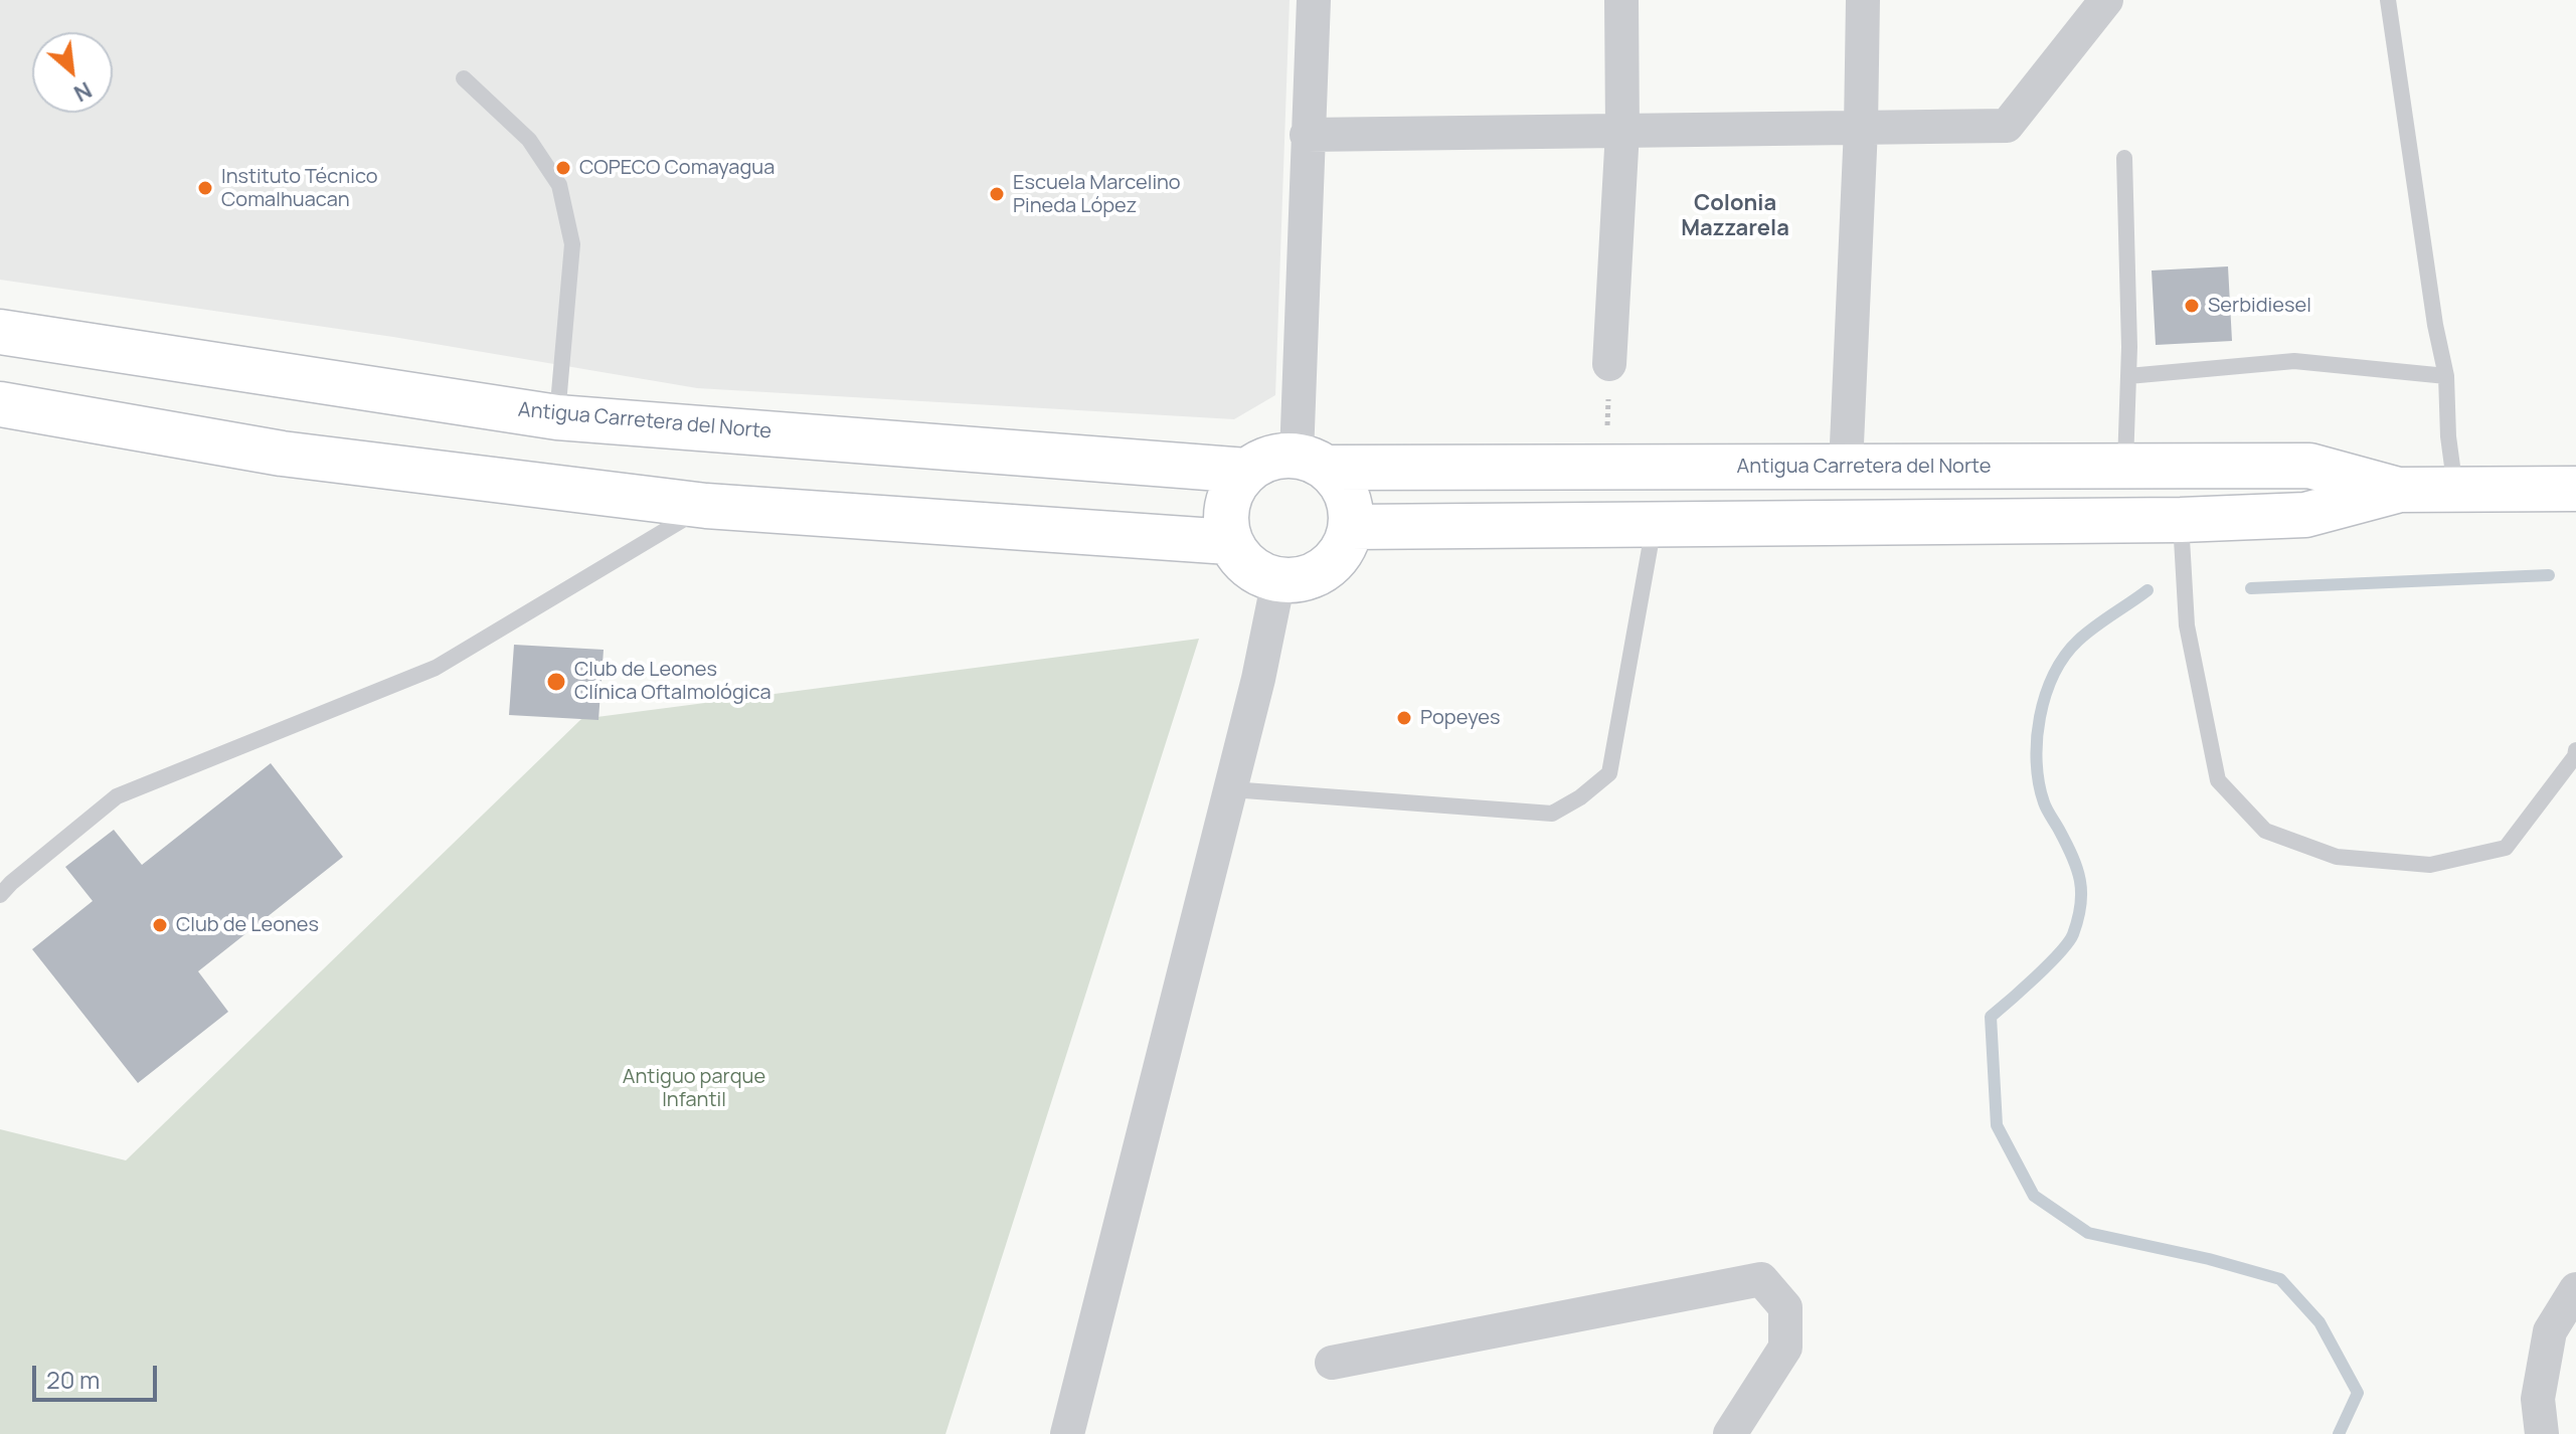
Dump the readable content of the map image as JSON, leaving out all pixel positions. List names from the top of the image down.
{
  "streets": {
    "main road": ["Antigua Carretera del Norte"]
  },
  "districts": ["Colonia Mazzarela"],
  "parks": ["Antiguo parque Infantil"],
  "places": [
    "COPECO Comayagua",
    "Instituto Técnico Comalhuacan",
    "Escuela Marcelino Pineda López",
    "Serbidiesel",
    "Club de Leones Clínica Oftalmológica",
    "Popeyes",
    "Club de Leones"
  ],
  "scale_bar": "20 m",
  "north": "bottom right"
}
